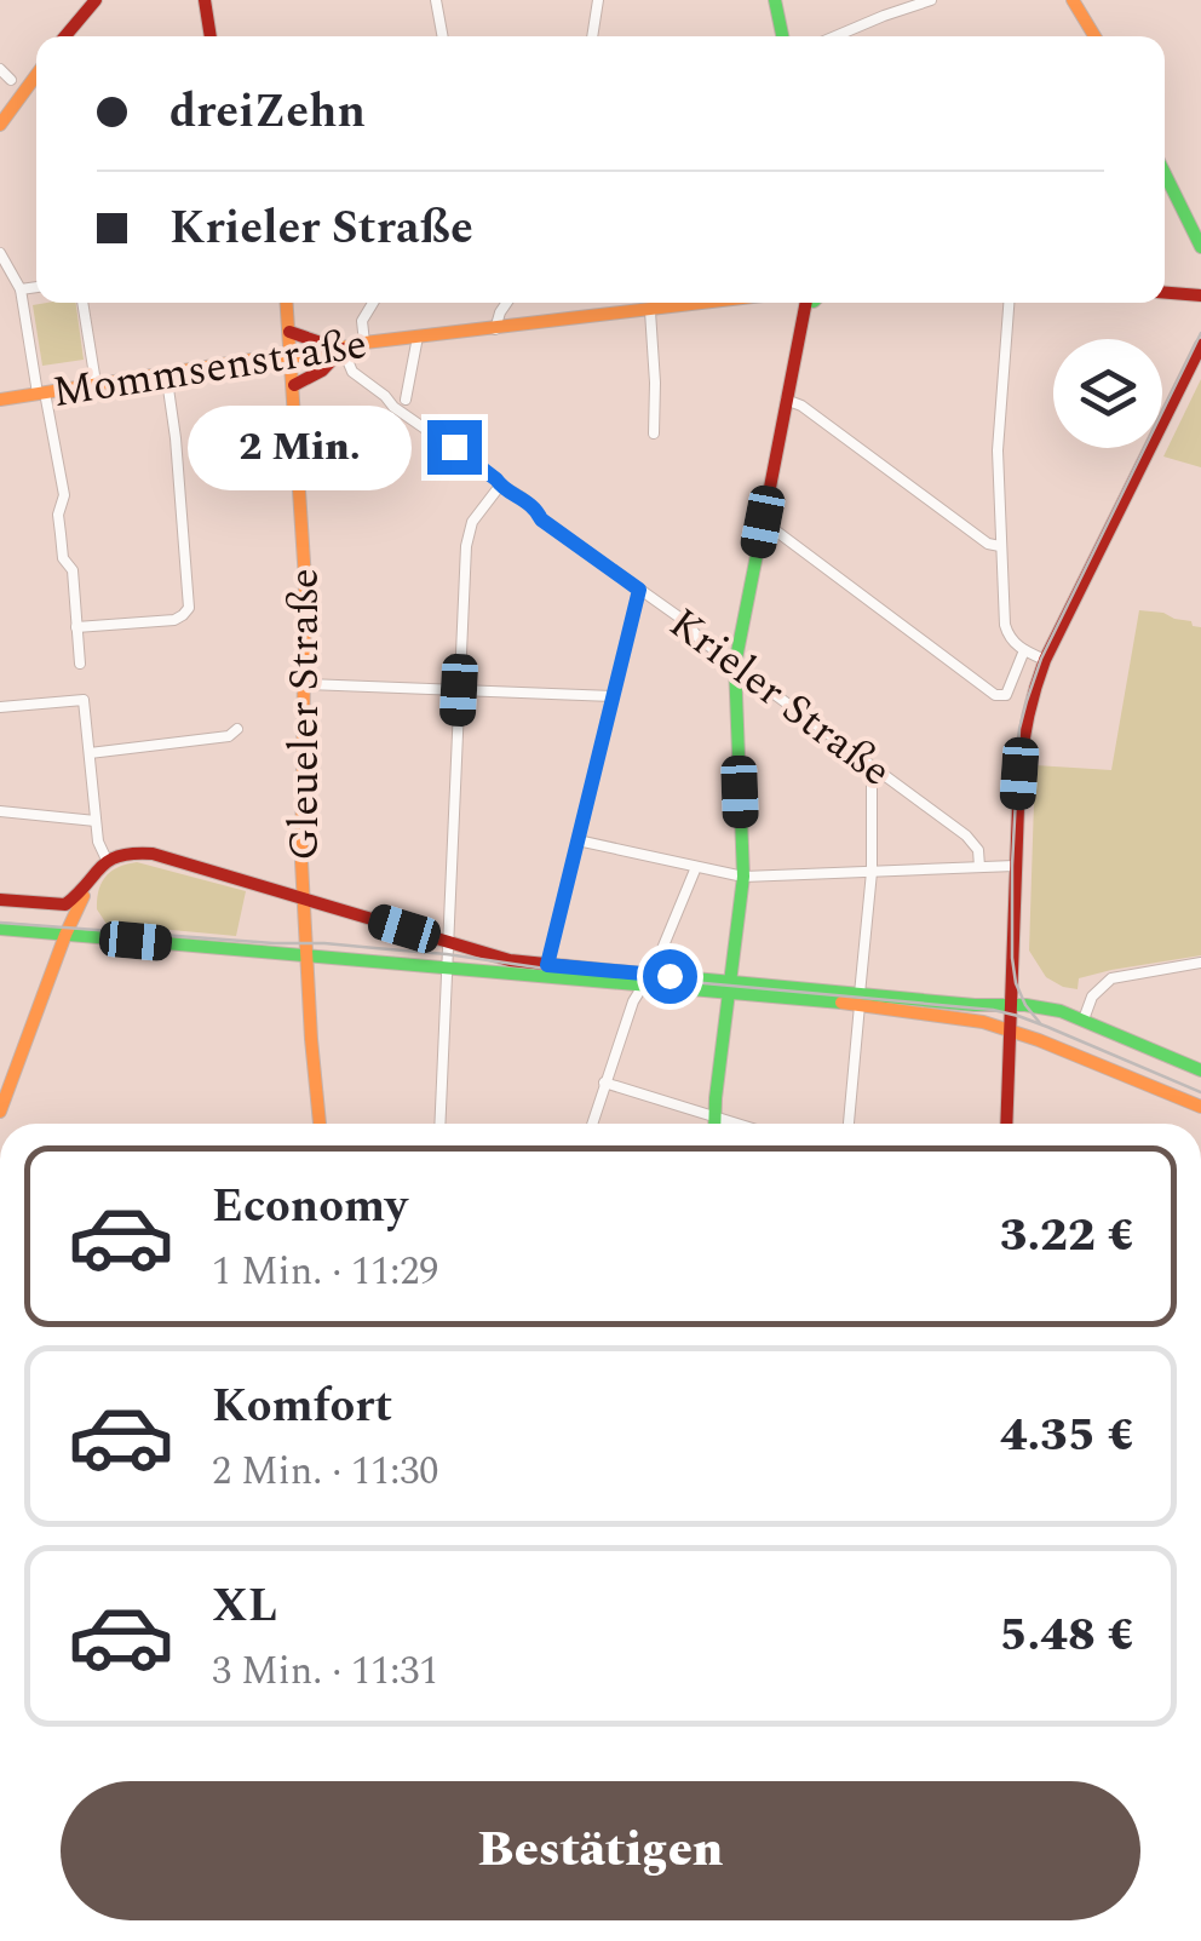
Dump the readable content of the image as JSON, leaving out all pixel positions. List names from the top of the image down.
{
  "streets": {
    "main road": ["Mommsenstraße", "Gleueler Straße"],
    "street": ["Krieler Straße"]
  },
  "crossings": [
    ["Mommsenstraße", "Krieler Straße"],
    ["Mommsenstraße", "Gleueler Straße"]
  ],
  "page": {
    "banner": ["dreiZehn", "Krieler Straße"],
    "bubble": "2 Min.",
    "list": [
      {
        "name": "Economy",
        "note": "1 Min. · 11:29",
        "value": "3.22 €"
      },
      {
        "name": "Komfort",
        "note": "2 Min. · 11:30",
        "value": "4.35 €"
      },
      {
        "name": "XL",
        "note": "3 Min. · 11:31",
        "value": "5.48 €"
      }
    ],
    "buttons": "Bestätigen"
  }
}
